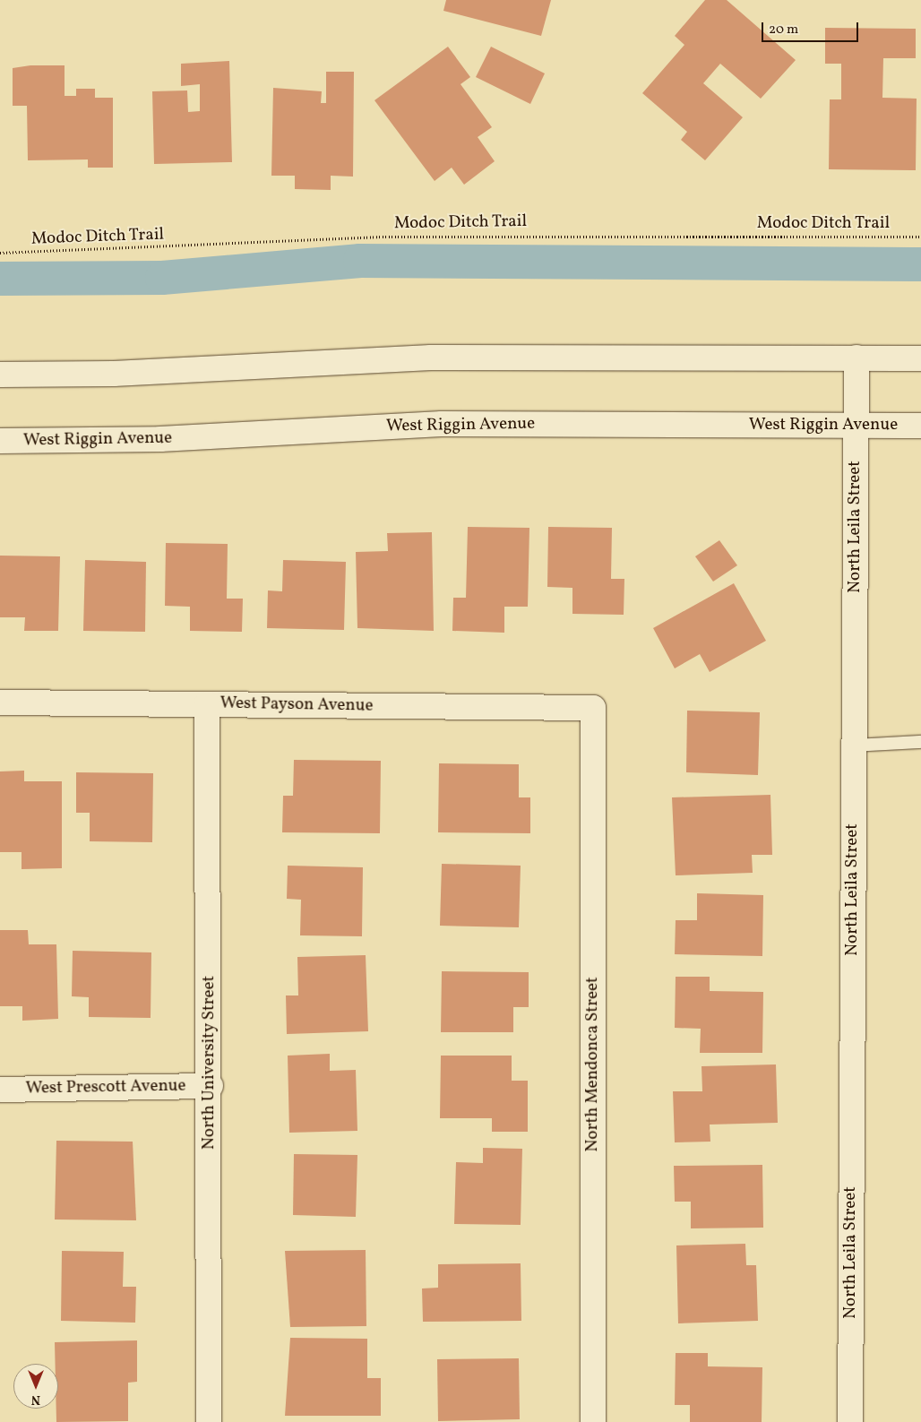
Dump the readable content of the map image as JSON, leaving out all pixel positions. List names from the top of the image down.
{
  "streets": {
    "street": [
      "West Riggin Avenue",
      "North Leila Street",
      "West Payson Avenue",
      "North University Street",
      "North Mendonca Street",
      "West Prescott Avenue"
    ],
    "path": ["Modoc Ditch Trail"]
  },
  "crossings": [
    ["West Riggin Avenue", "North Leila Street"],
    ["West Payson Avenue", "North University Street"],
    ["West Payson Avenue", "North Mendonca Street"],
    ["North University Street", "West Prescott Avenue"]
  ],
  "scale_bar": "20 m",
  "north": "bottom"
}
